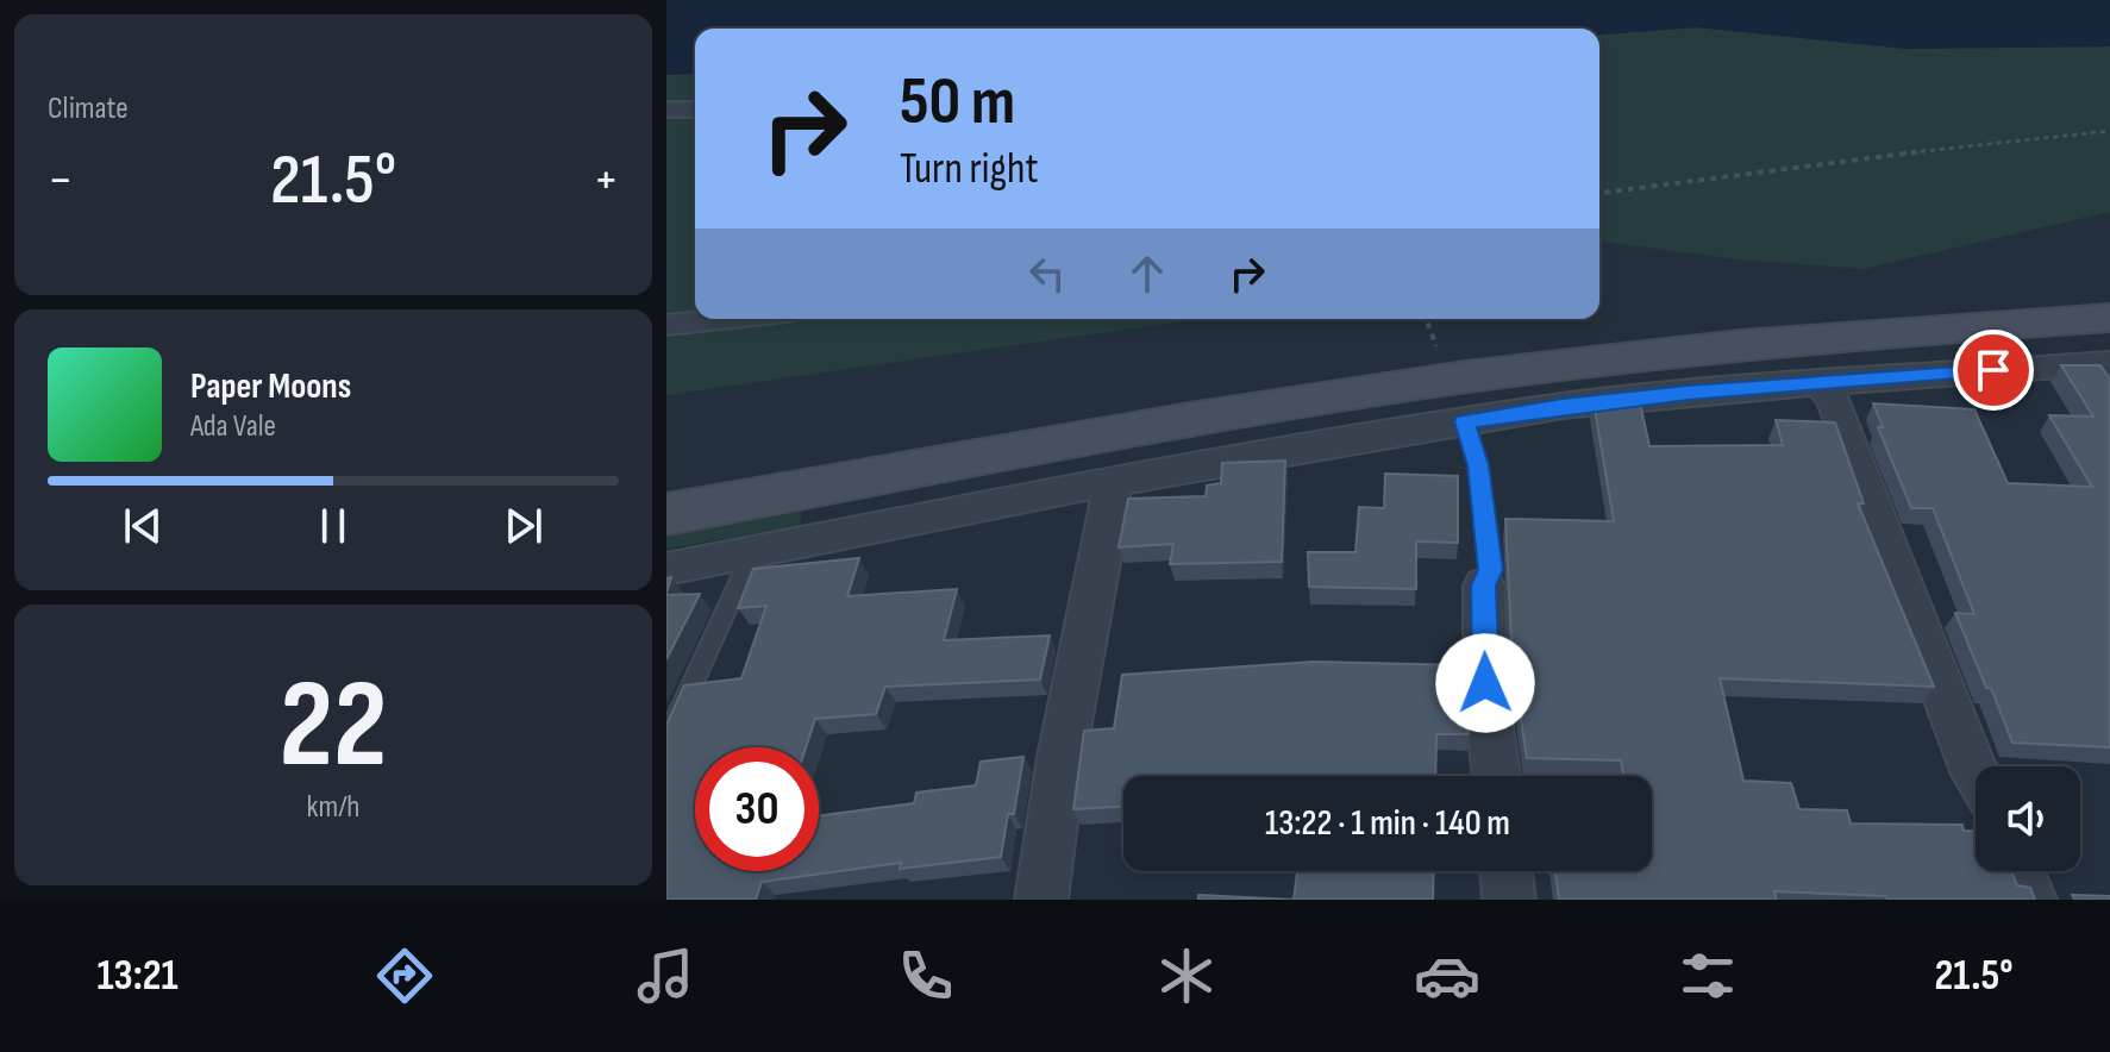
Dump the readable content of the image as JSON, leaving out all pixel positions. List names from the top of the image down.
{
  "page": {
    "tile": [
      "Climate",
      ["22", "km/h"]
    ],
    "turn": ["50 m", "Turn right"],
    "heat": ["−", "21.5°", "+"],
    "song": ["Paper Moons", "Ada Vale"],
    "limit": "30",
    "trip": "13:22 · 1 min · 140 m",
    "tabs": ["13:21", "21.5°"]
  }
}
